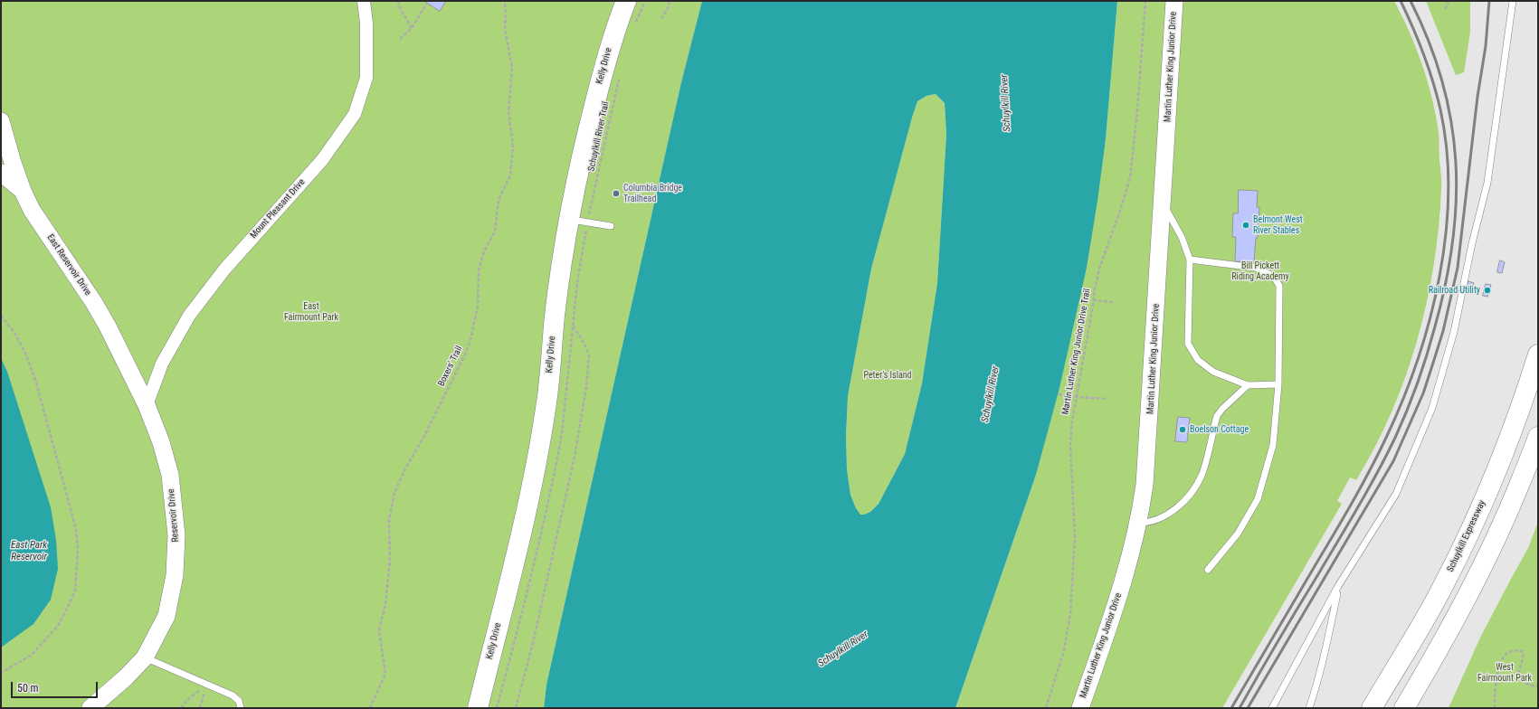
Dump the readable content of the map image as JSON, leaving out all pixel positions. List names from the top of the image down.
{
  "streets": {
    "main road": [
      "Kelly Drive",
      "Martin Luther King Junior Drive",
      "East Reservoir Drive",
      "Reservoir Drive",
      "Schuylkill Expressway"
    ],
    "street": ["Mount Pleasant Drive"],
    "path": ["Schuylkill River Trail", "Martin Luther King Junior Drive Trail", "Boxers' Trail"]
  },
  "crossings": [
    ["Mount Pleasant Drive", "East Reservoir Drive"],
    ["Mount Pleasant Drive", "Reservoir Drive"],
    ["East Reservoir Drive", "Reservoir Drive"]
  ],
  "water": ["Schuylkill River", "East Park Reservoir"],
  "parks": [
    "Bill Pickett Riding Academy",
    "East Fairmount Park",
    "Peter's Island",
    "West Fairmount Park"
  ],
  "places": [
    "Columbia Bridge Trailhead",
    "Belmont West River Stables",
    "Railroad Utility",
    "Boelson Cottage"
  ],
  "scale_bar": "50 m"
}
